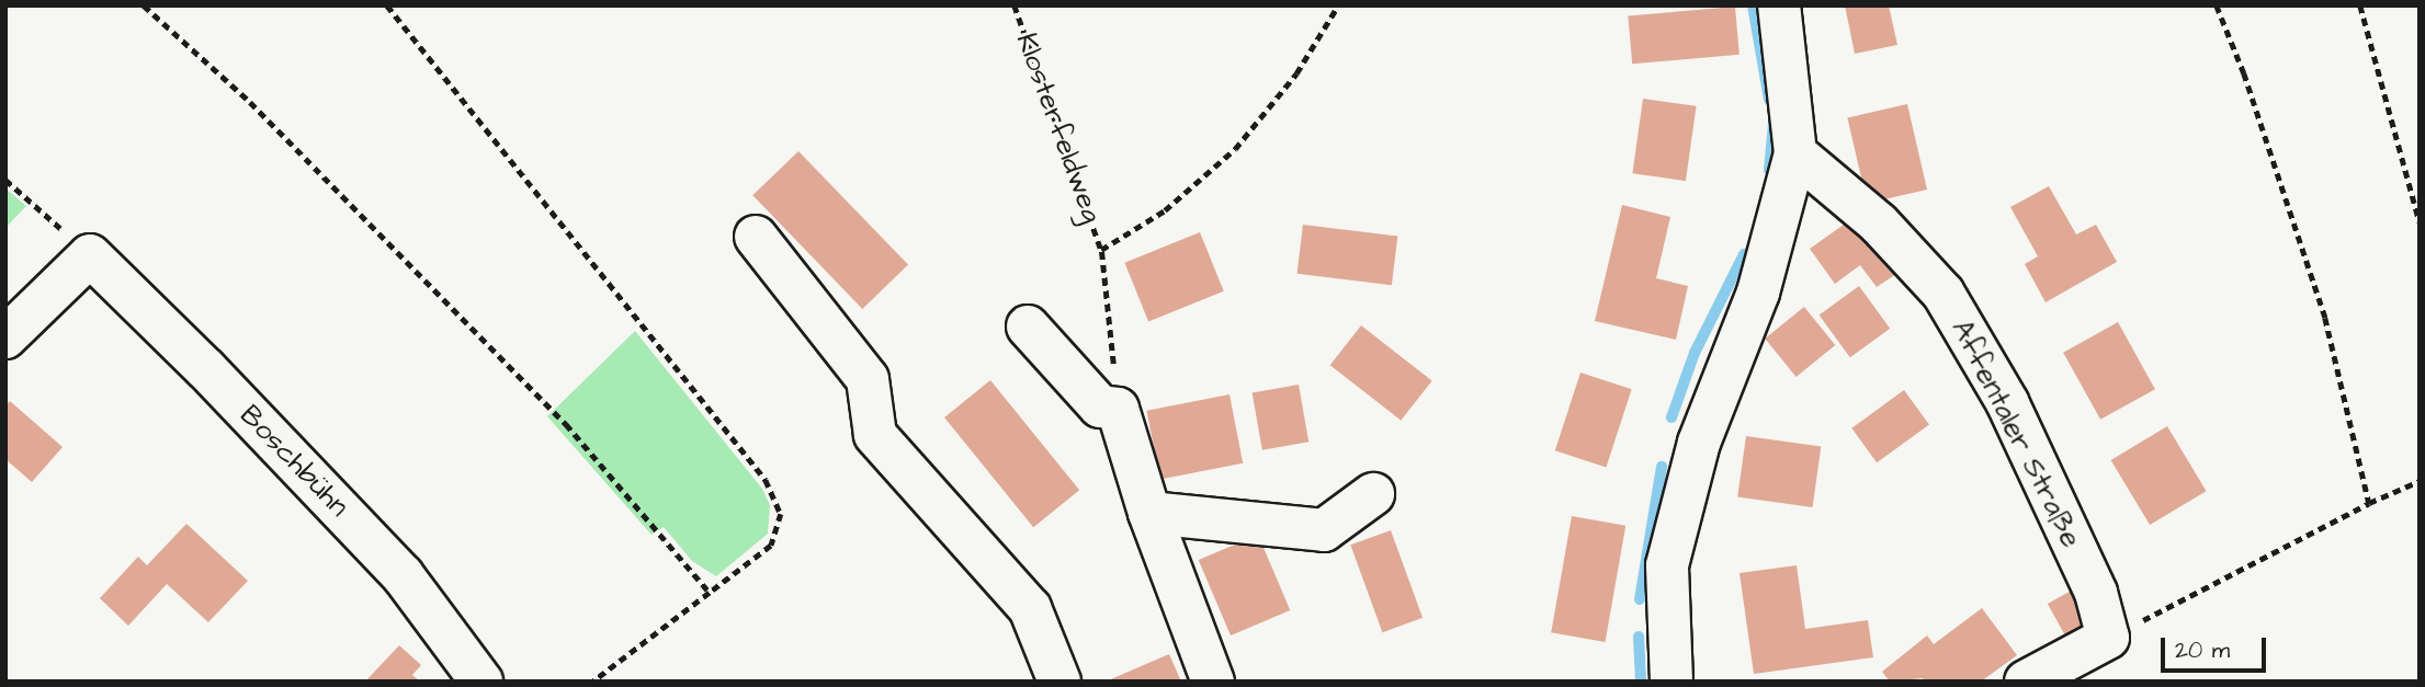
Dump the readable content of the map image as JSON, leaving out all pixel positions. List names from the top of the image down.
{
  "streets": {
    "street": ["Affentaler Straße", "Boschbühn"],
    "path": ["Klosterfeldweg"]
  },
  "scale_bar": "20 m"
}
